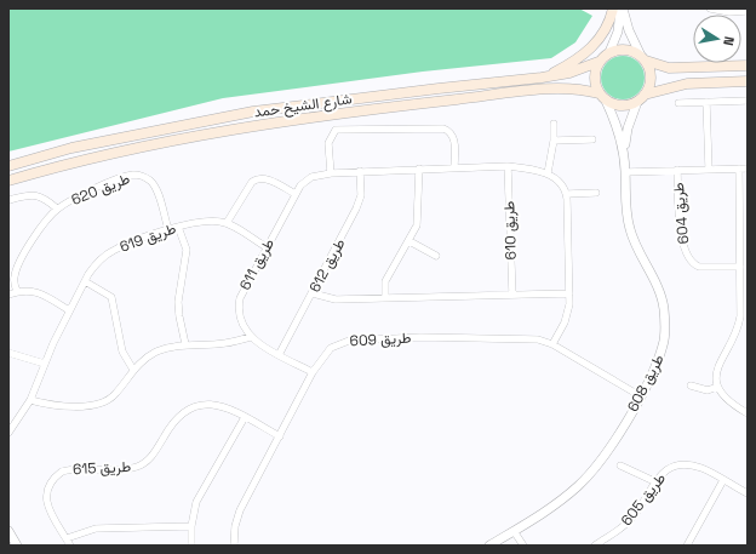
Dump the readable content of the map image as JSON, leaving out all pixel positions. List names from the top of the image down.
{
  "streets": {
    "main road": ["شارع الشيخ حمد"],
    "street": [
      "طريق 620",
      "طريق 604",
      "طريق 610",
      "طريق 619",
      "طريق 611",
      "طريق 612",
      "طريق 609",
      "طريق 608",
      "طريق 615",
      "طريق 605"
    ]
  },
  "crossings": [
    ["شارع الشيخ حمد", "طريق 608"],
    ["طريق 620", "طريق 619"],
    ["طريق 610", "طريق 611"],
    ["طريق 619", "طريق 611"],
    ["طريق 611", "طريق 612"],
    ["طريق 611", "طريق 609"],
    ["طريق 609", "طريق 608"],
    ["طريق 609", "طريق 615"]
  ],
  "north": "right"
}
